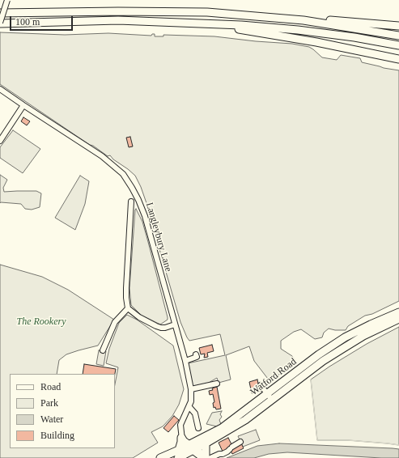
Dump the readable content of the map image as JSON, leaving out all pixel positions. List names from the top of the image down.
{
  "streets": {
    "highway": ["Watford Road"],
    "street": ["Langleybury Lane"]
  },
  "parks": ["The Rookery"],
  "legend": [
    "Road",
    "Park",
    "Water",
    "Building"
  ],
  "scale_bar": "100 m"
}
